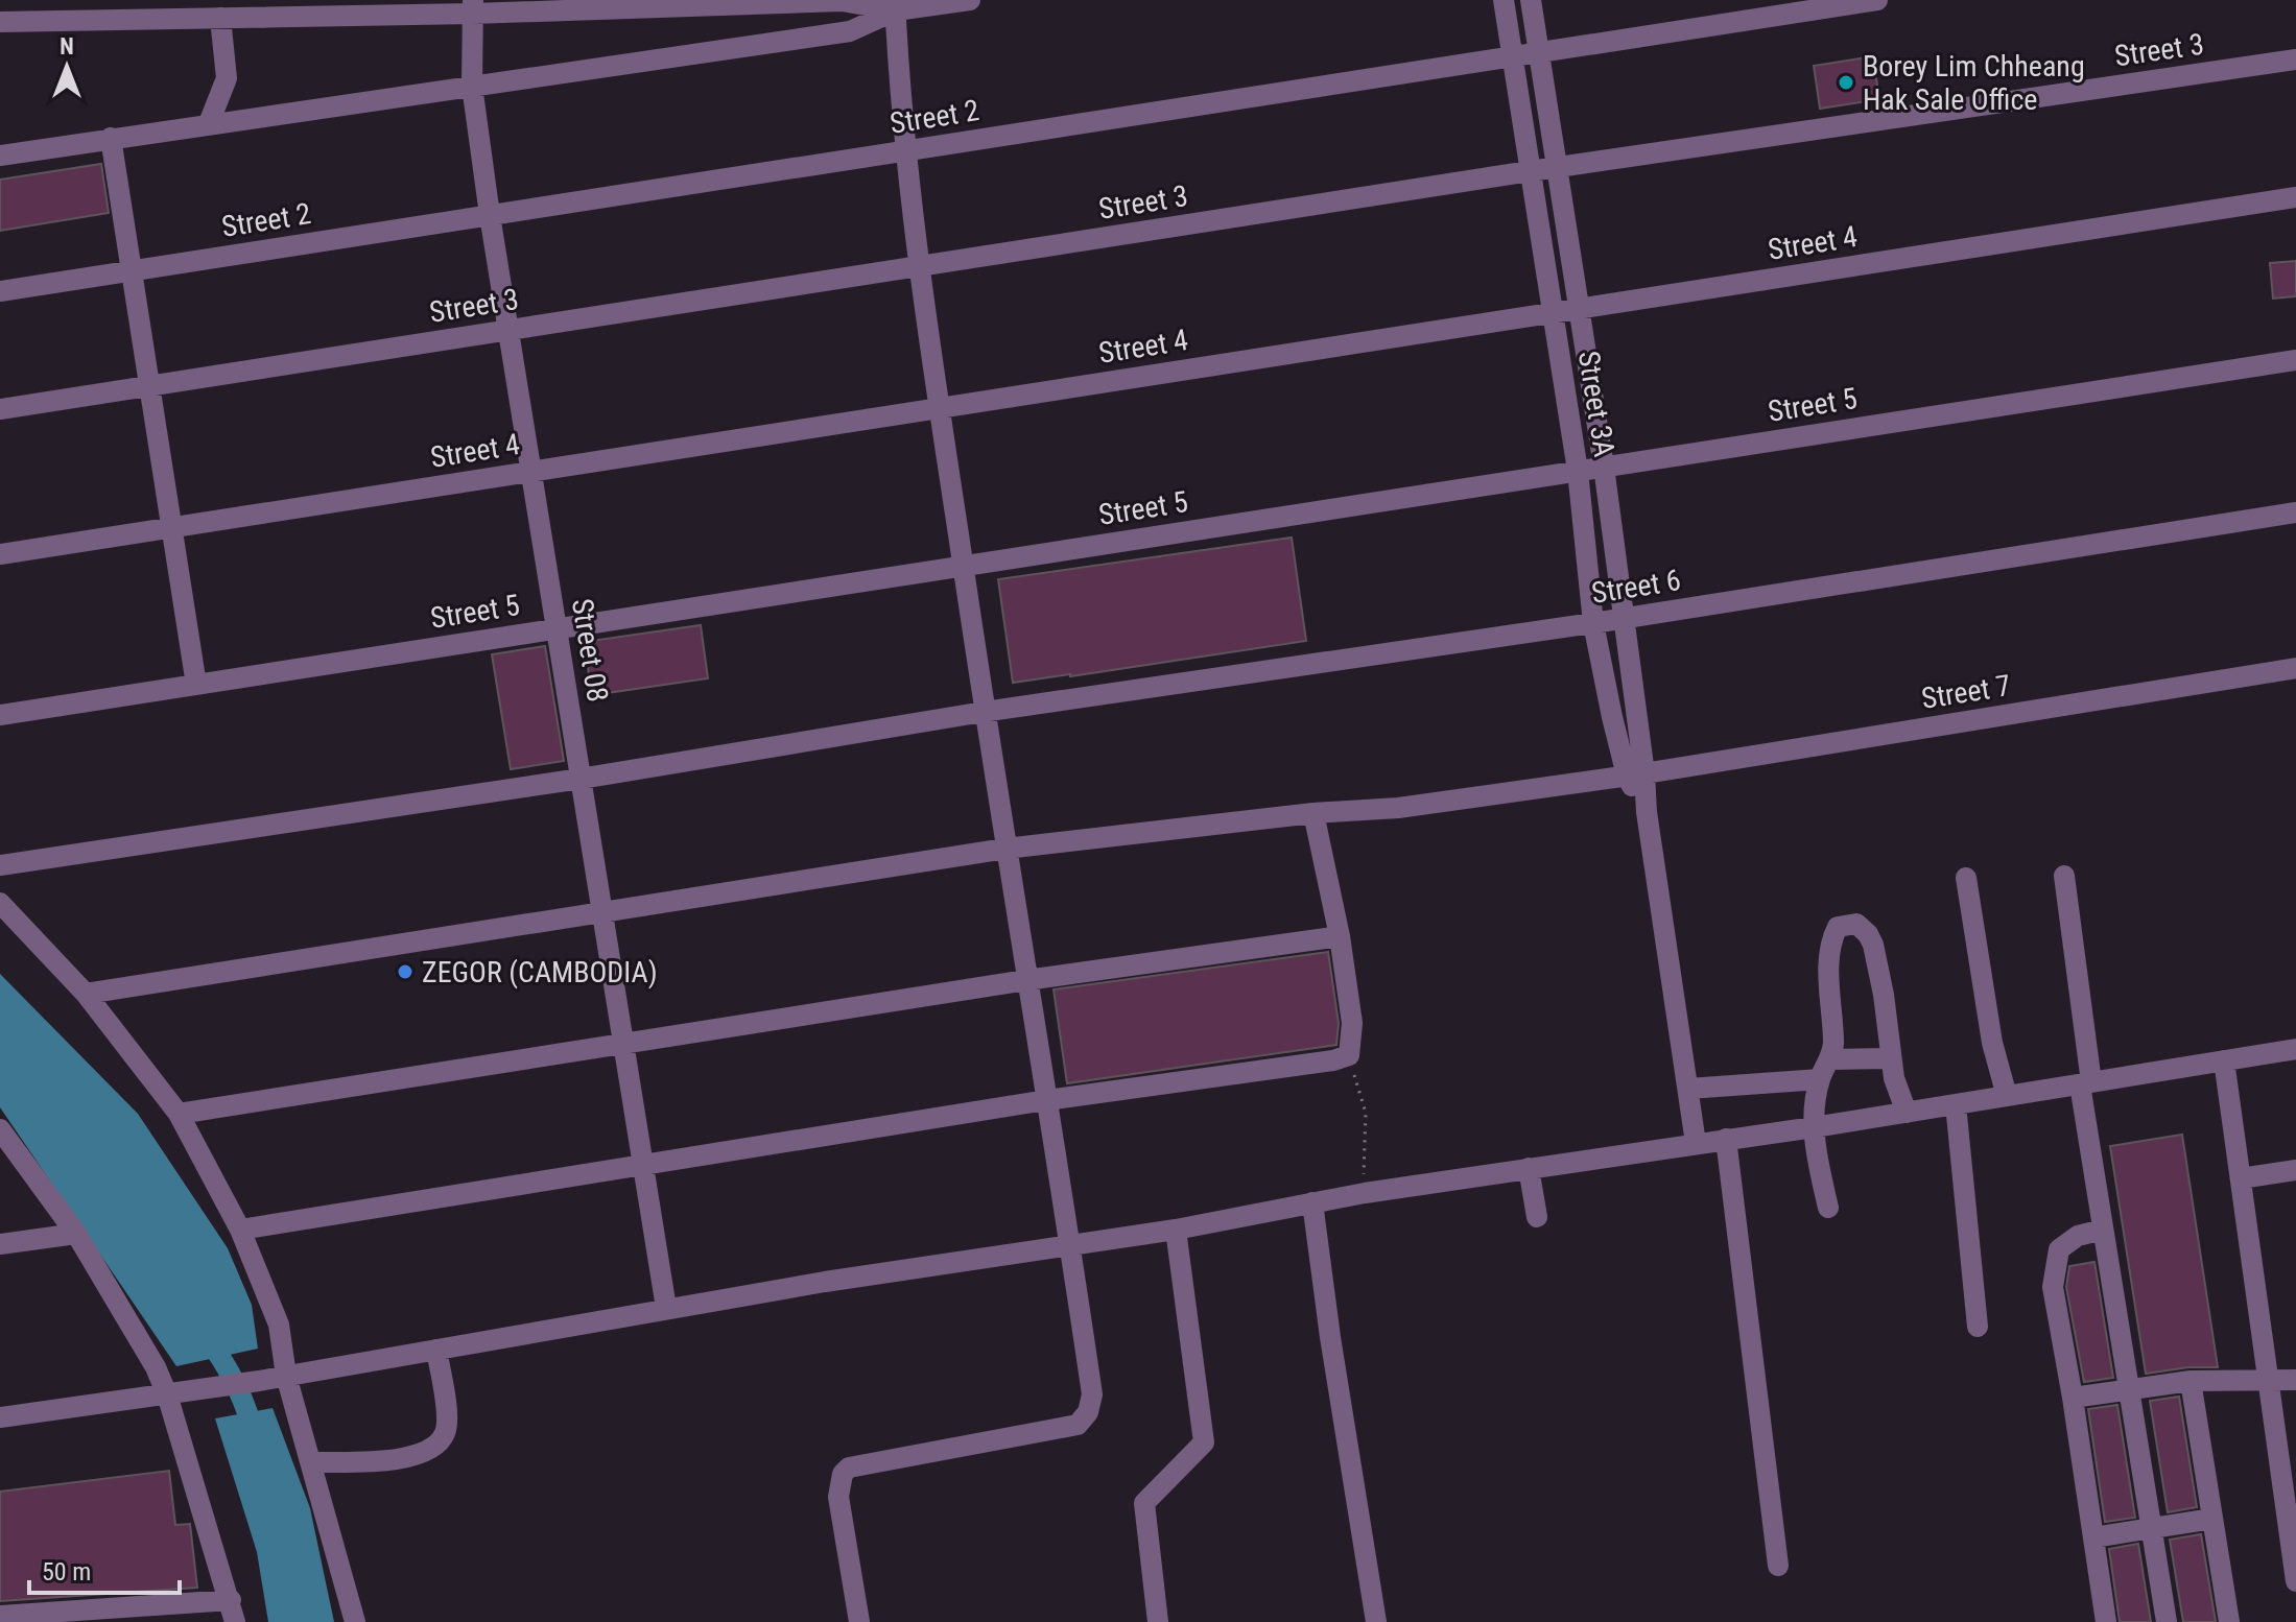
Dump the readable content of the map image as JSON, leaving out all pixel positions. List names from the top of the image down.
{
  "streets": {
    "street": [
      "Street 3",
      "Street 2",
      "Street 4",
      "Street 3A",
      "Street 5",
      "Street 6",
      "Street 08",
      "Street 7"
    ]
  },
  "crossings": [
    ["Street 3", "Street 3A"],
    ["Street 3", "Street 08"],
    ["Street 2", "Street 3A"],
    ["Street 2", "Street 08"],
    ["Street 4", "Street 3A"],
    ["Street 4", "Street 08"],
    ["Street 3A", "Street 5"],
    ["Street 3A", "Street 6"],
    ["Street 3A", "Street 7"],
    ["Street 5", "Street 08"],
    ["Street 6", "Street 08"],
    ["Street 08", "Street 7"]
  ],
  "places": ["Borey Lim Chheang Hak Sale Office", "ZEGOR (CAMBODIA)"],
  "scale_bar": "50 m",
  "north": "top"
}
